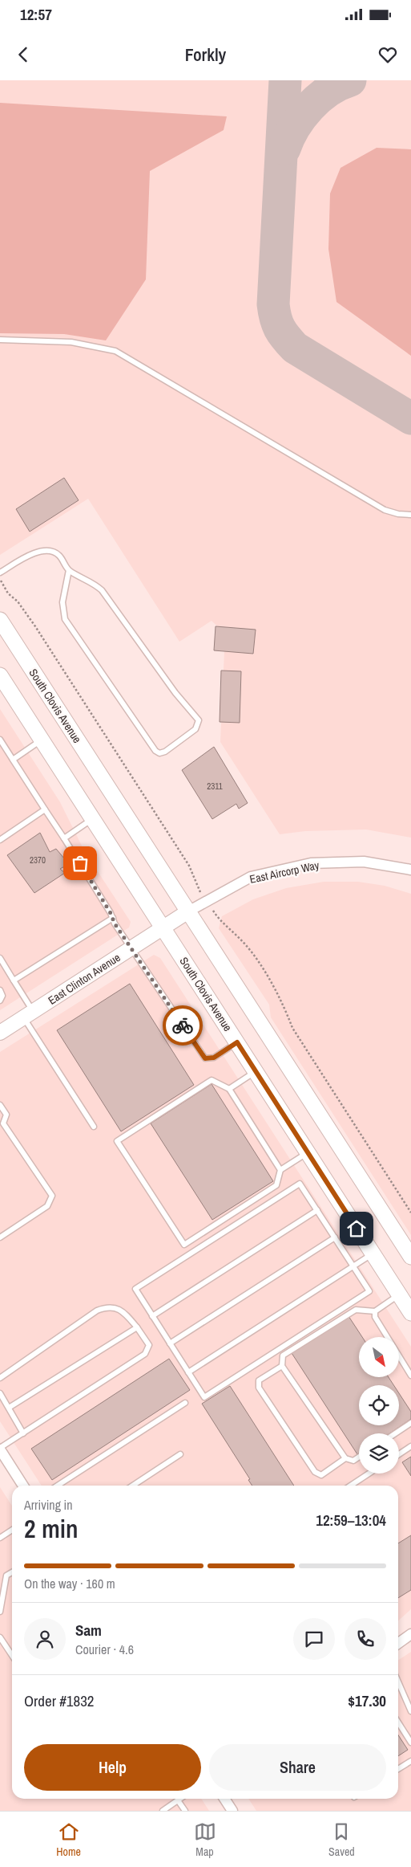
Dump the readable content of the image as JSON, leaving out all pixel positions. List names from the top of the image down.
{
  "streets": {
    "main road": ["South Clovis Avenue"],
    "street": ["East Aircorp Way", "East Clinton Avenue"]
  },
  "crossings": [
    ["South Clovis Avenue", "East Aircorp Way"],
    ["South Clovis Avenue", "East Clinton Avenue"],
    ["East Aircorp Way", "East Clinton Avenue"]
  ],
  "house_numbers": ["2311", "2370"],
  "north": "bottom right",
  "page": {
    "status": "12:57",
    "header": "Forkly",
    "heading": ["2 min", "Arriving in", "12:59–13:04"],
    "panel": [
      "Sam",
      "Courier · 4.6",
      "Order #1832",
      "$17.30"
    ],
    "bar": "On the way · 160 m",
    "buttons": ["Help", "Share"],
    "tabs": ["Home", "Map", "Saved"]
  }
}
